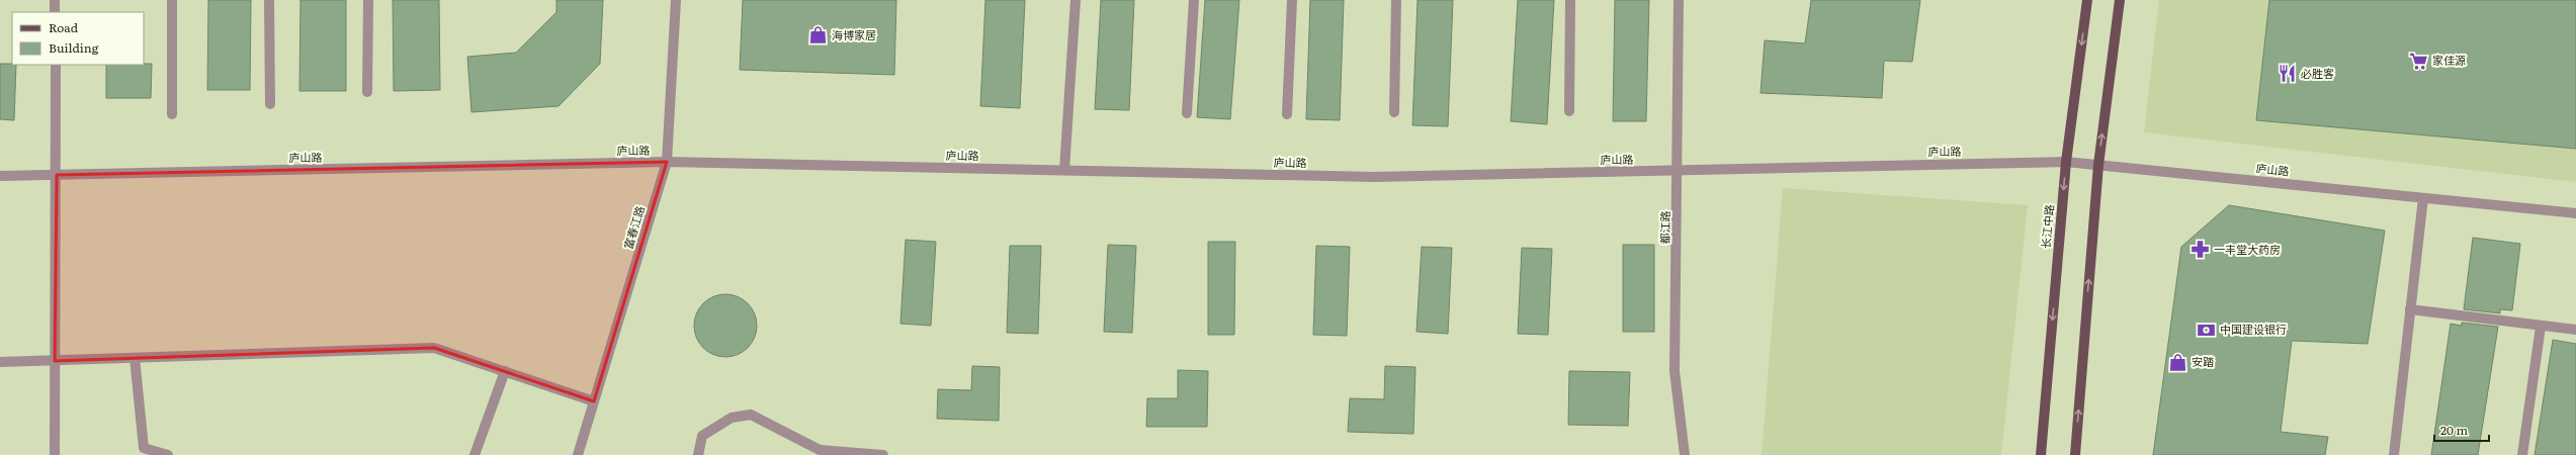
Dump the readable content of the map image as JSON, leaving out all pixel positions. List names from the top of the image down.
{
  "streets": {
    "main road": ["长江中路"],
    "street": ["庐山路", "富春江路", "都江路"]
  },
  "crossings": [
    ["庐山路", "长江中路"],
    ["庐山路", "富春江路"],
    ["庐山路", "都江路"]
  ],
  "places": {
    "shop": ["海博家居", "安踏"],
    "supermarket": ["家佳源"],
    "restaurant": ["必胜客"],
    "pharmacy": ["一丰堂大药房"],
    "bank": ["中国建设银行"]
  },
  "legend": ["Road", "Building"],
  "scale_bar": "20 m"
}
